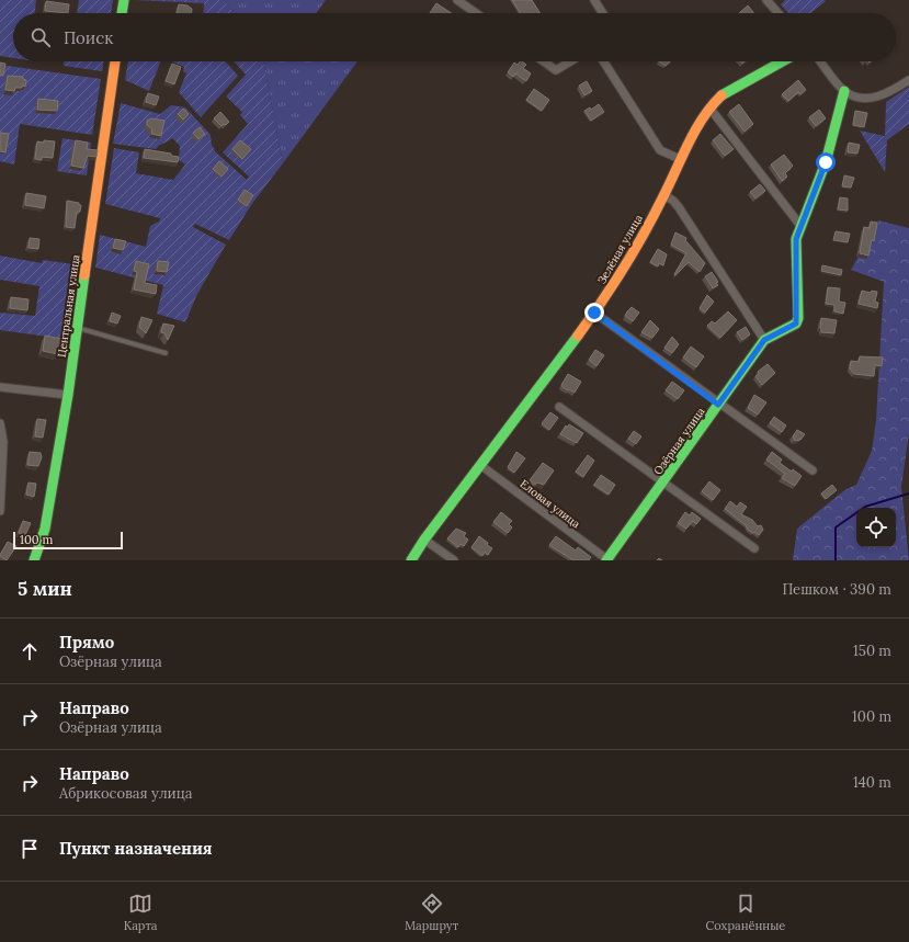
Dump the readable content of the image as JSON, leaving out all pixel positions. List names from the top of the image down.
{
  "streets": {
    "street": [
      "Зелёная улица",
      "Центральная улица",
      "Озёрная улица",
      "Еловая улица"
    ]
  },
  "crossings": [
    ["Зелёная улица", "Еловая улица"],
    ["Озёрная улица", "Еловая улица"]
  ],
  "scale_bar": "100 m",
  "page": {
    "search": "Поиск",
    "scale": "100 m",
    "heading": ["5 мин", "Пешком · 390 m"],
    "list": [
      ["Прямо", "Озёрная улица", "150 m"],
      ["Направо", "Озёрная улица", "100 m"],
      ["Направо", "Абрикосовая улица", "140 m"],
      "Пункт назначения"
    ],
    "nav": ["Карта", "Маршрут", "Сохранённые"]
  }
}
